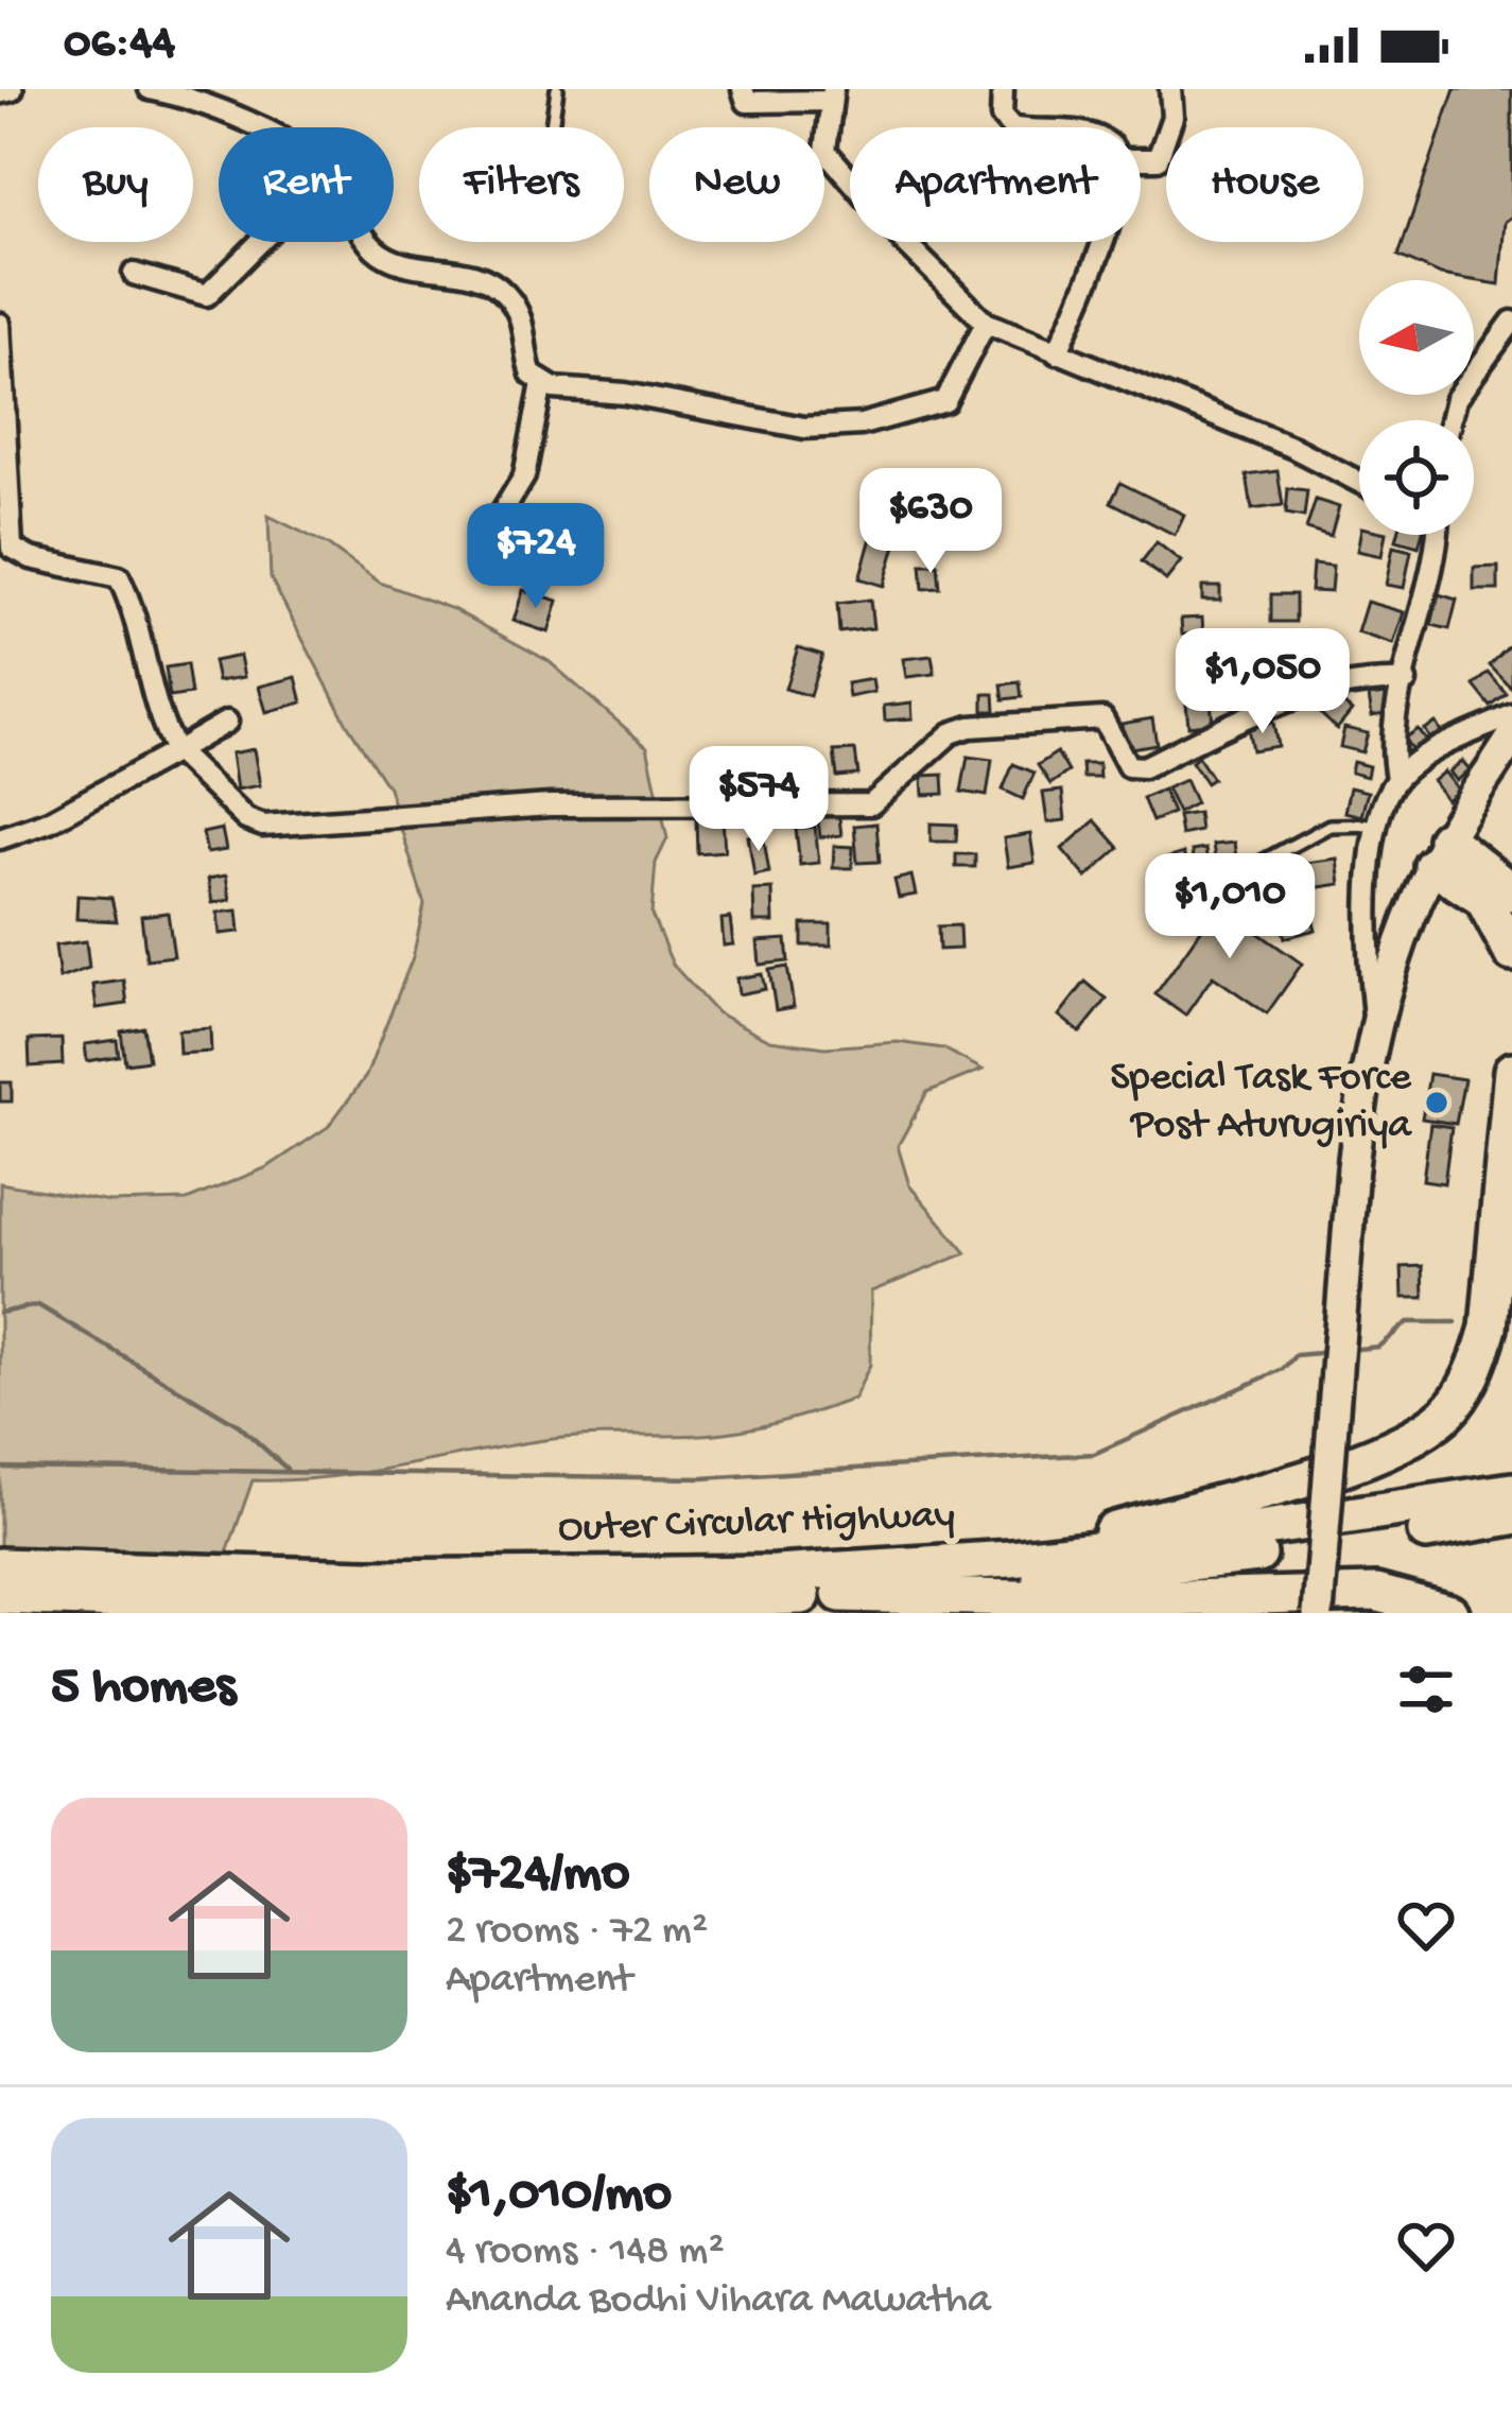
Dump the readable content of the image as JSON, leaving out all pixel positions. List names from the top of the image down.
{
  "streets": {
    "highway": ["Outer Circular Highway"]
  },
  "places": ["Special Task Force Post Aturugiriya"],
  "north": "left",
  "page": {
    "status": "06:44",
    "chip": [
      "Buy",
      "Rent",
      "Filters",
      "New",
      "Apartment",
      "House"
    ],
    "price": [
      "$630",
      "$724",
      "$1,050",
      "$574",
      "$1,010"
    ],
    "heading": "5 homes",
    "list": [
      {
        "name": "$724/mo",
        "note": "2 rooms · 72 m² · Apartment"
      },
      {
        "name": "$1,010/mo",
        "note": "4 rooms · 148 m² · Ananda Bodhi Vihara Mawatha"
      }
    ]
  }
}
